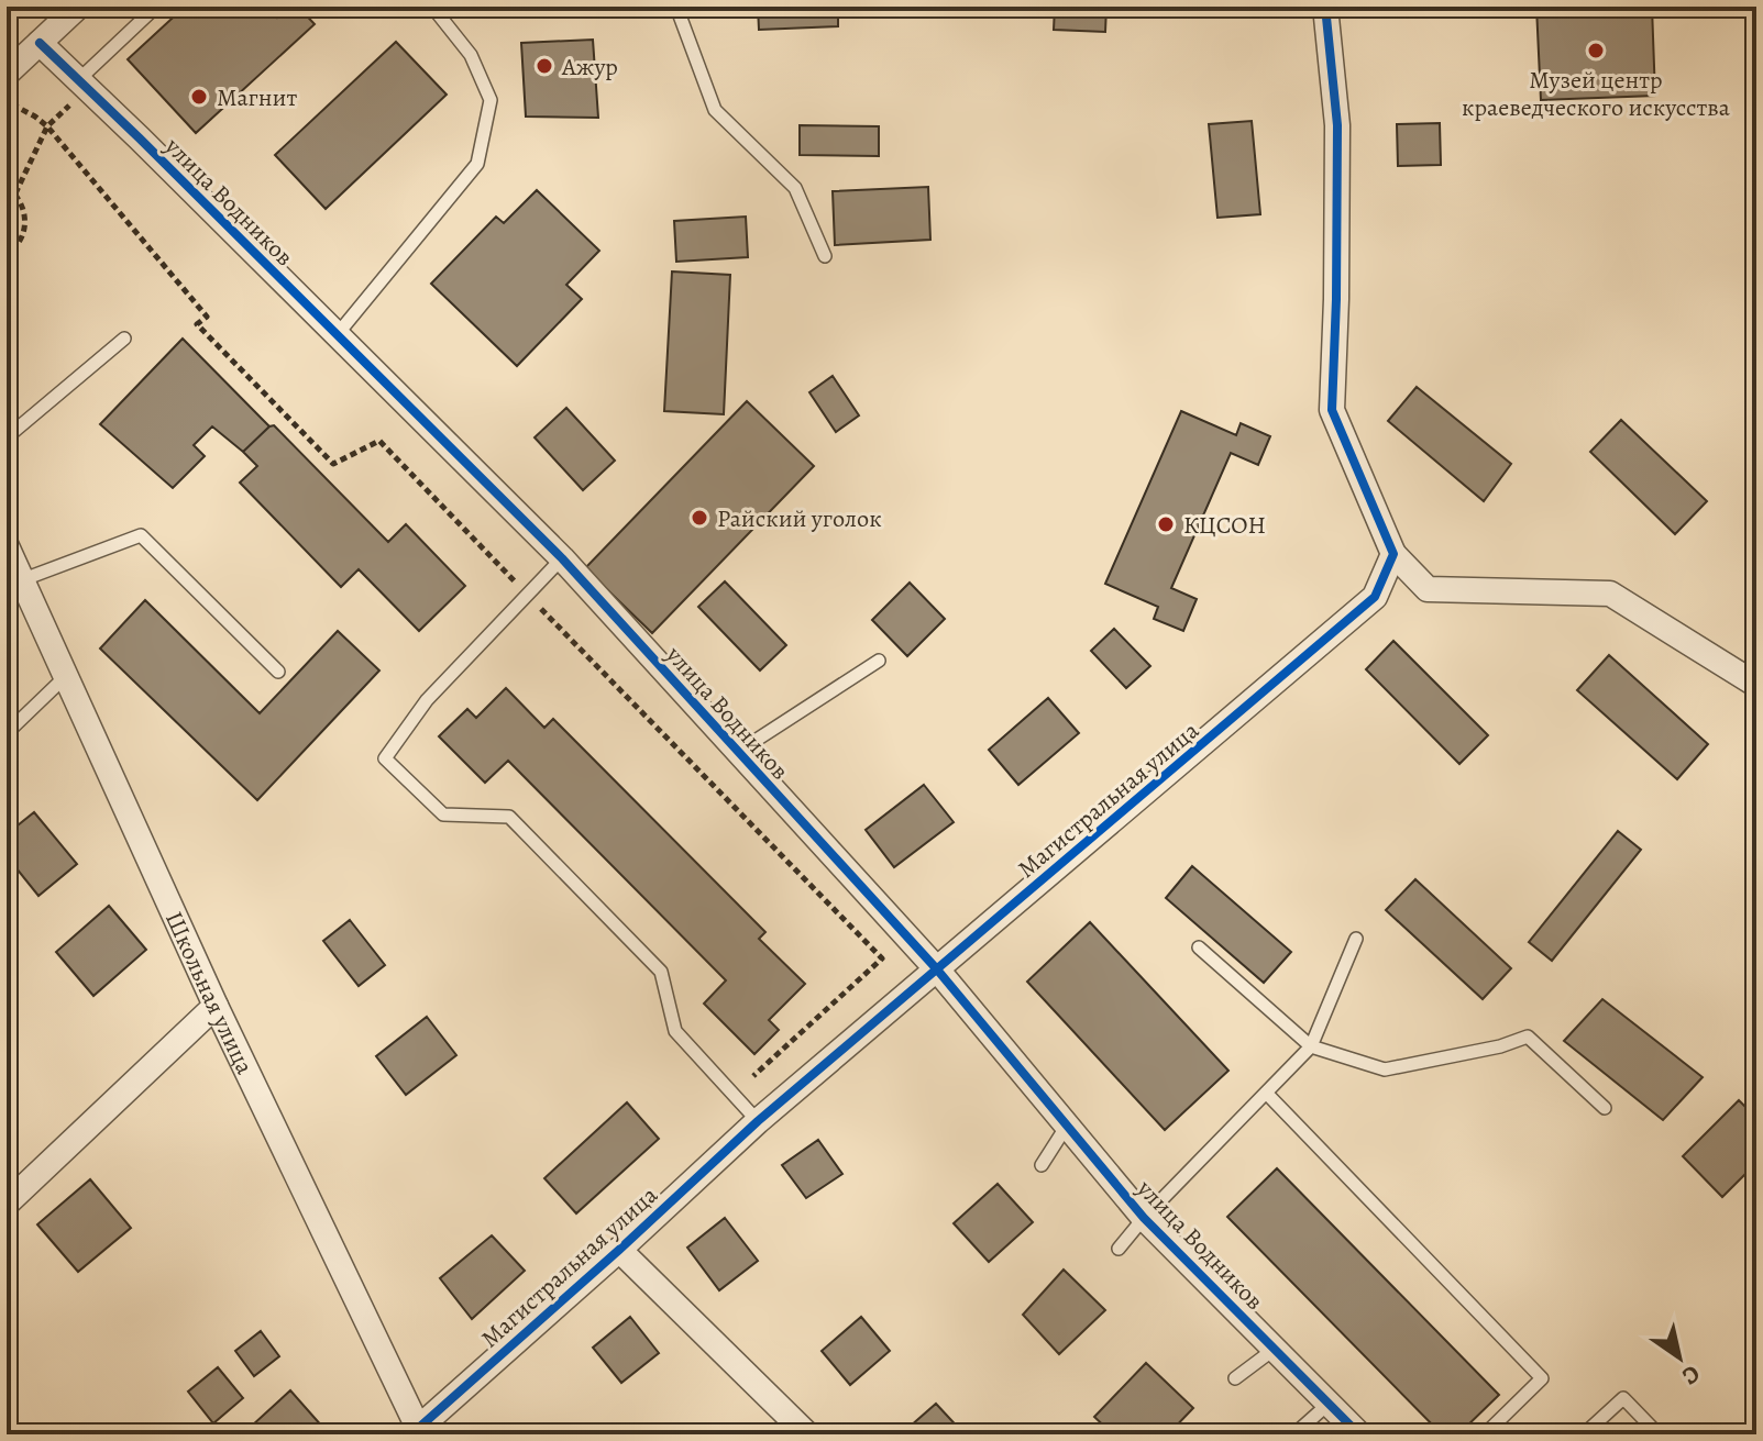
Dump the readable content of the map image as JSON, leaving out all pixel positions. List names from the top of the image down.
{
  "streets": {
    "street": ["улица Водников", "Магистральная улица", "Школьная улица"]
  },
  "crossings": [
    ["улица Водников", "Магистральная улица"],
    ["Магистральная улица", "Школьная улица"]
  ],
  "places": [
    "Музей центр краеведческого искусства",
    "Ажур",
    "Магнит",
    "Райский уголок",
    "КЦСОН"
  ],
  "north": "bottom right"
}
